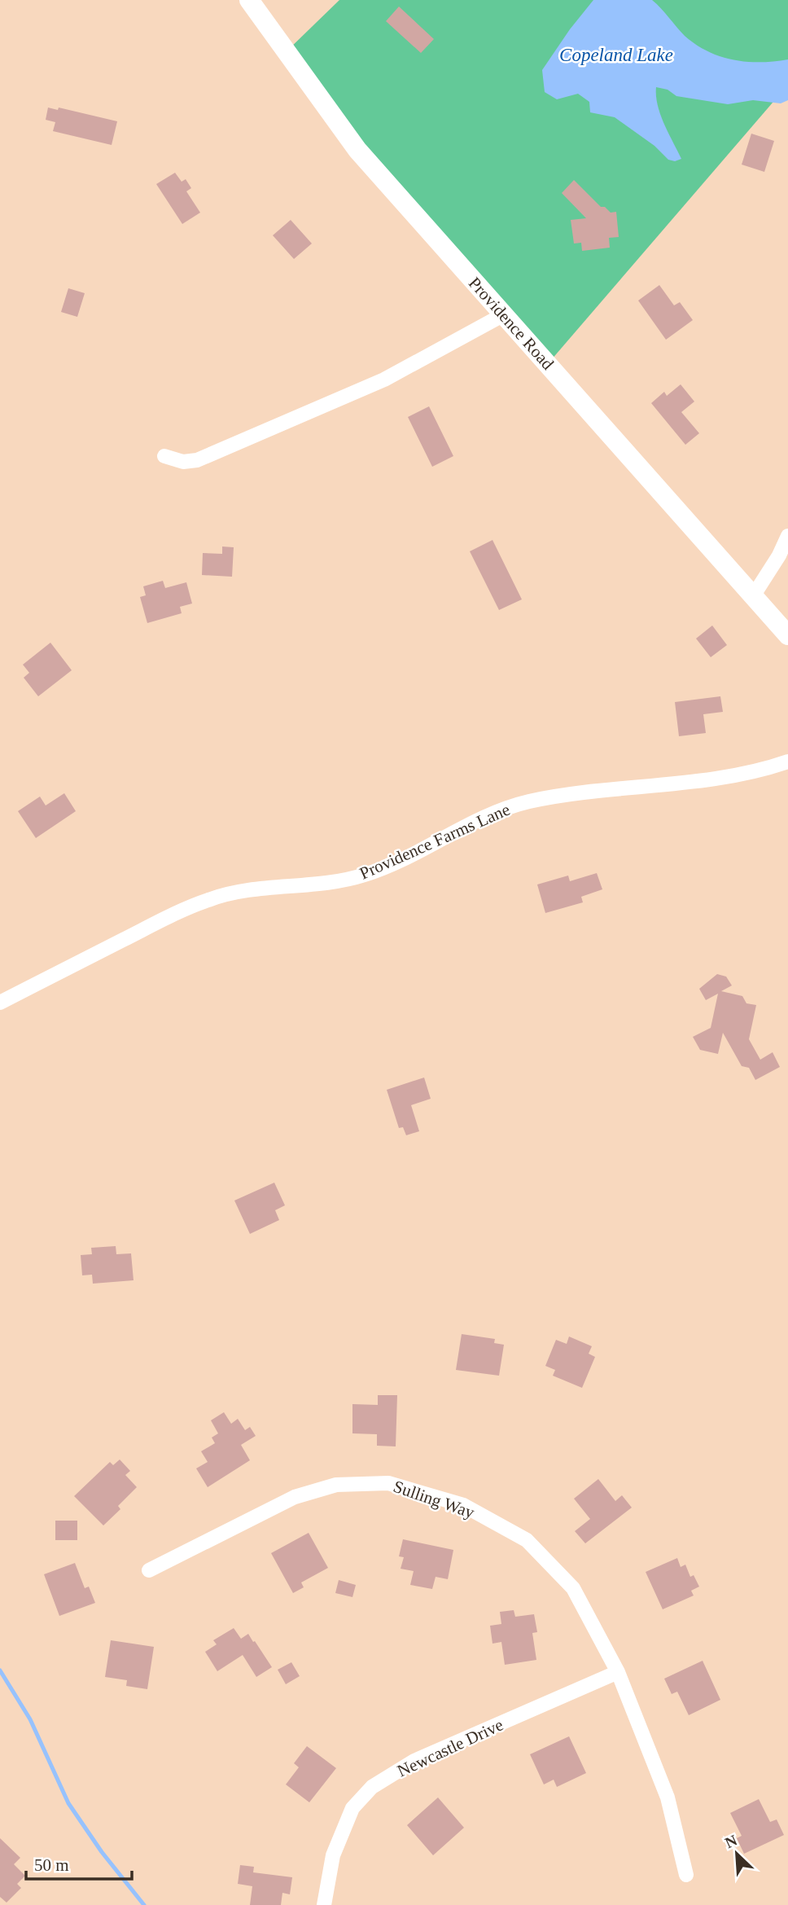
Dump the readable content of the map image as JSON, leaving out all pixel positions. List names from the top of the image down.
{
  "streets": {
    "street": [
      "Providence Road",
      "Providence Farms Lane",
      "Sulling Way",
      "Newcastle Drive"
    ]
  },
  "crossings": [
    ["Sulling Way", "Newcastle Drive"]
  ],
  "water": ["Copeland Lake"],
  "scale_bar": "50 m",
  "north": "top left"
}
